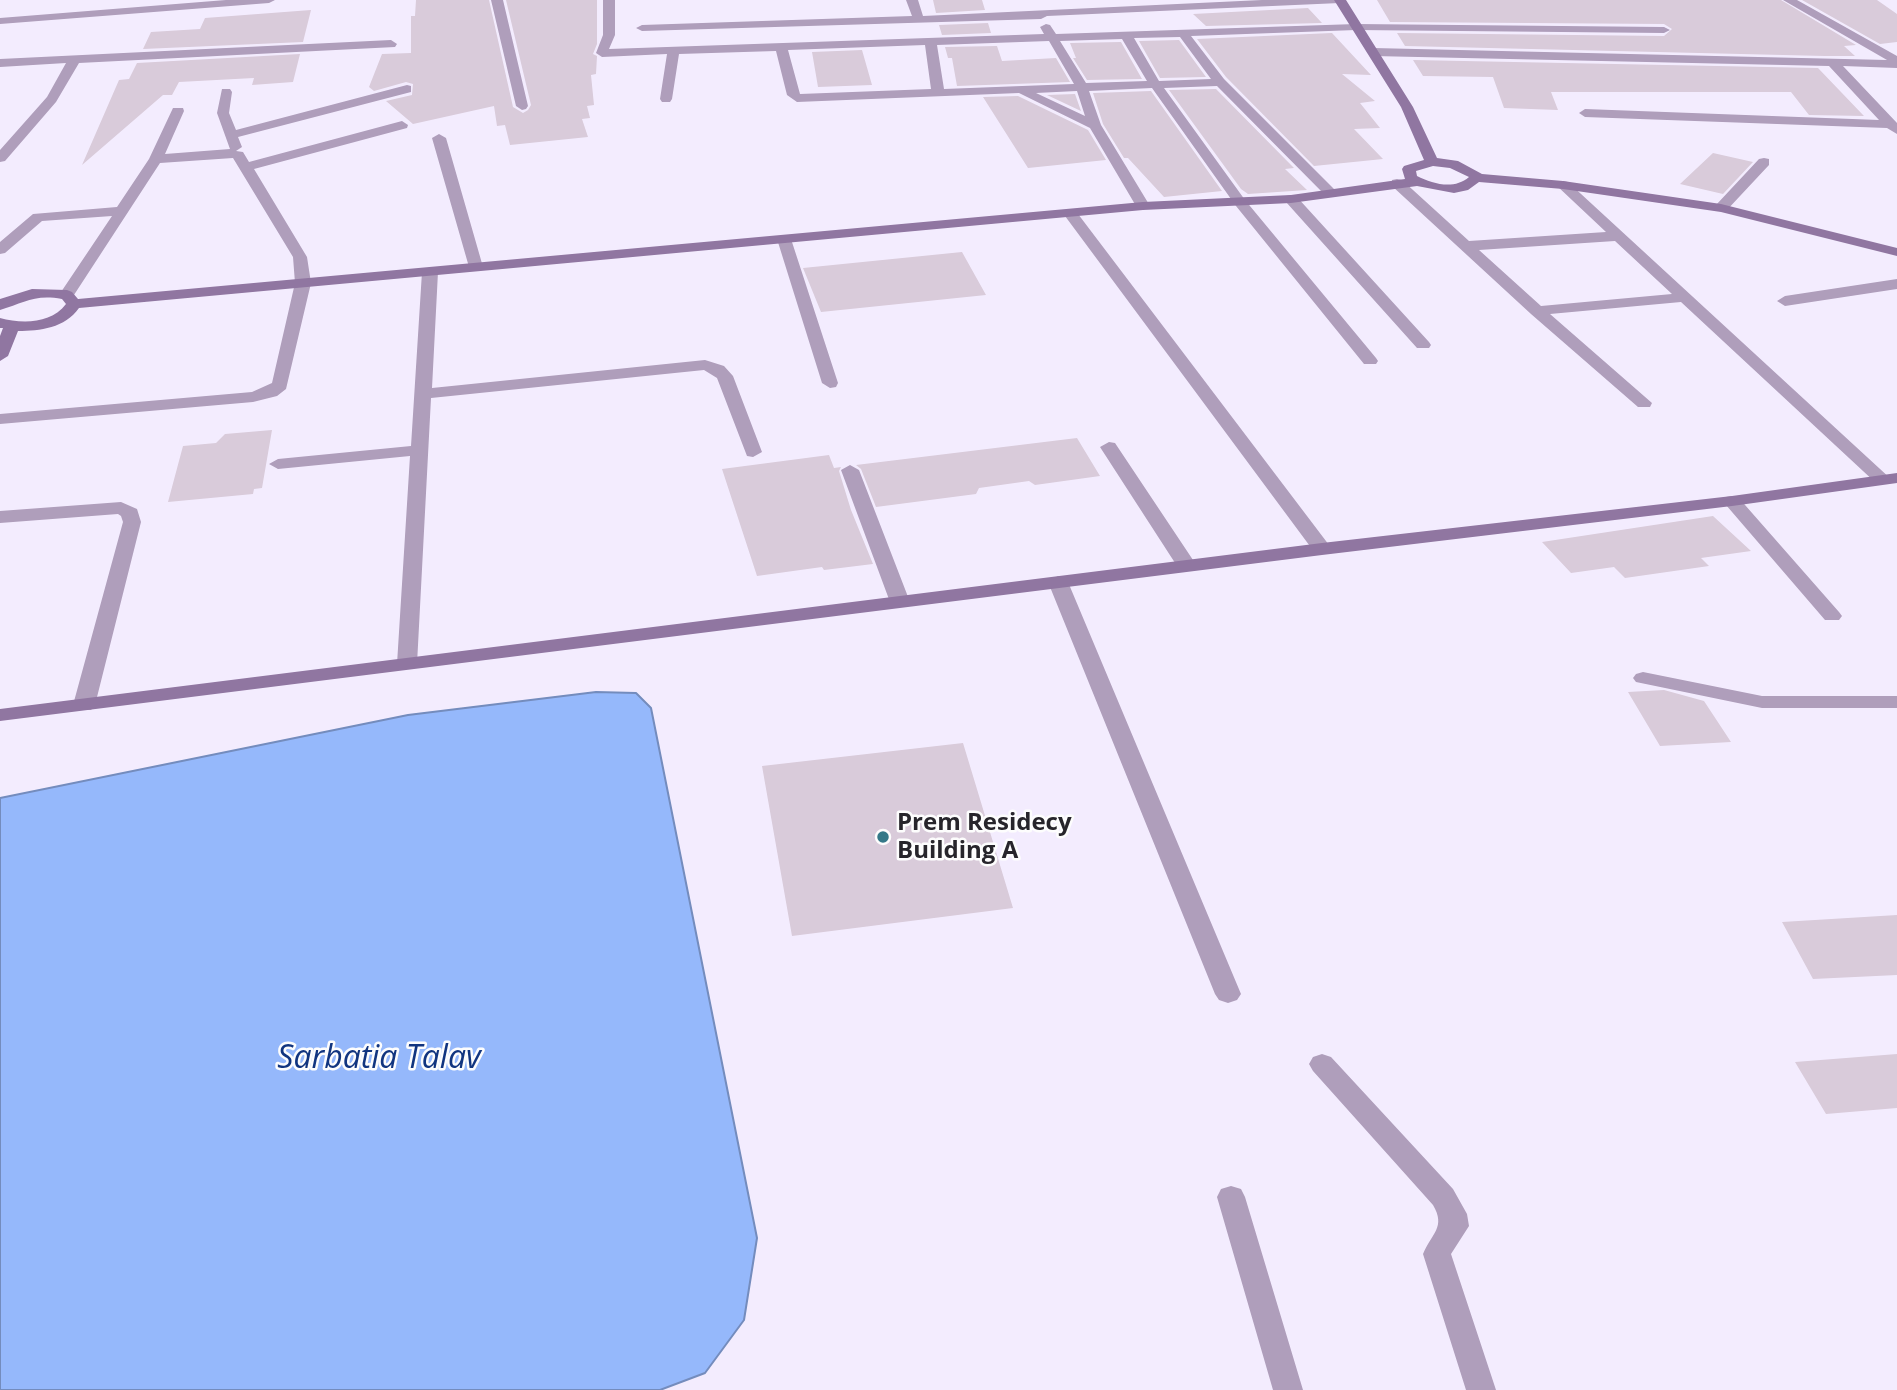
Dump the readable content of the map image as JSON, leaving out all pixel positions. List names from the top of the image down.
{
  "water": ["Sarbatia Talav"],
  "places": ["Prem Residecy Building A"]
}
